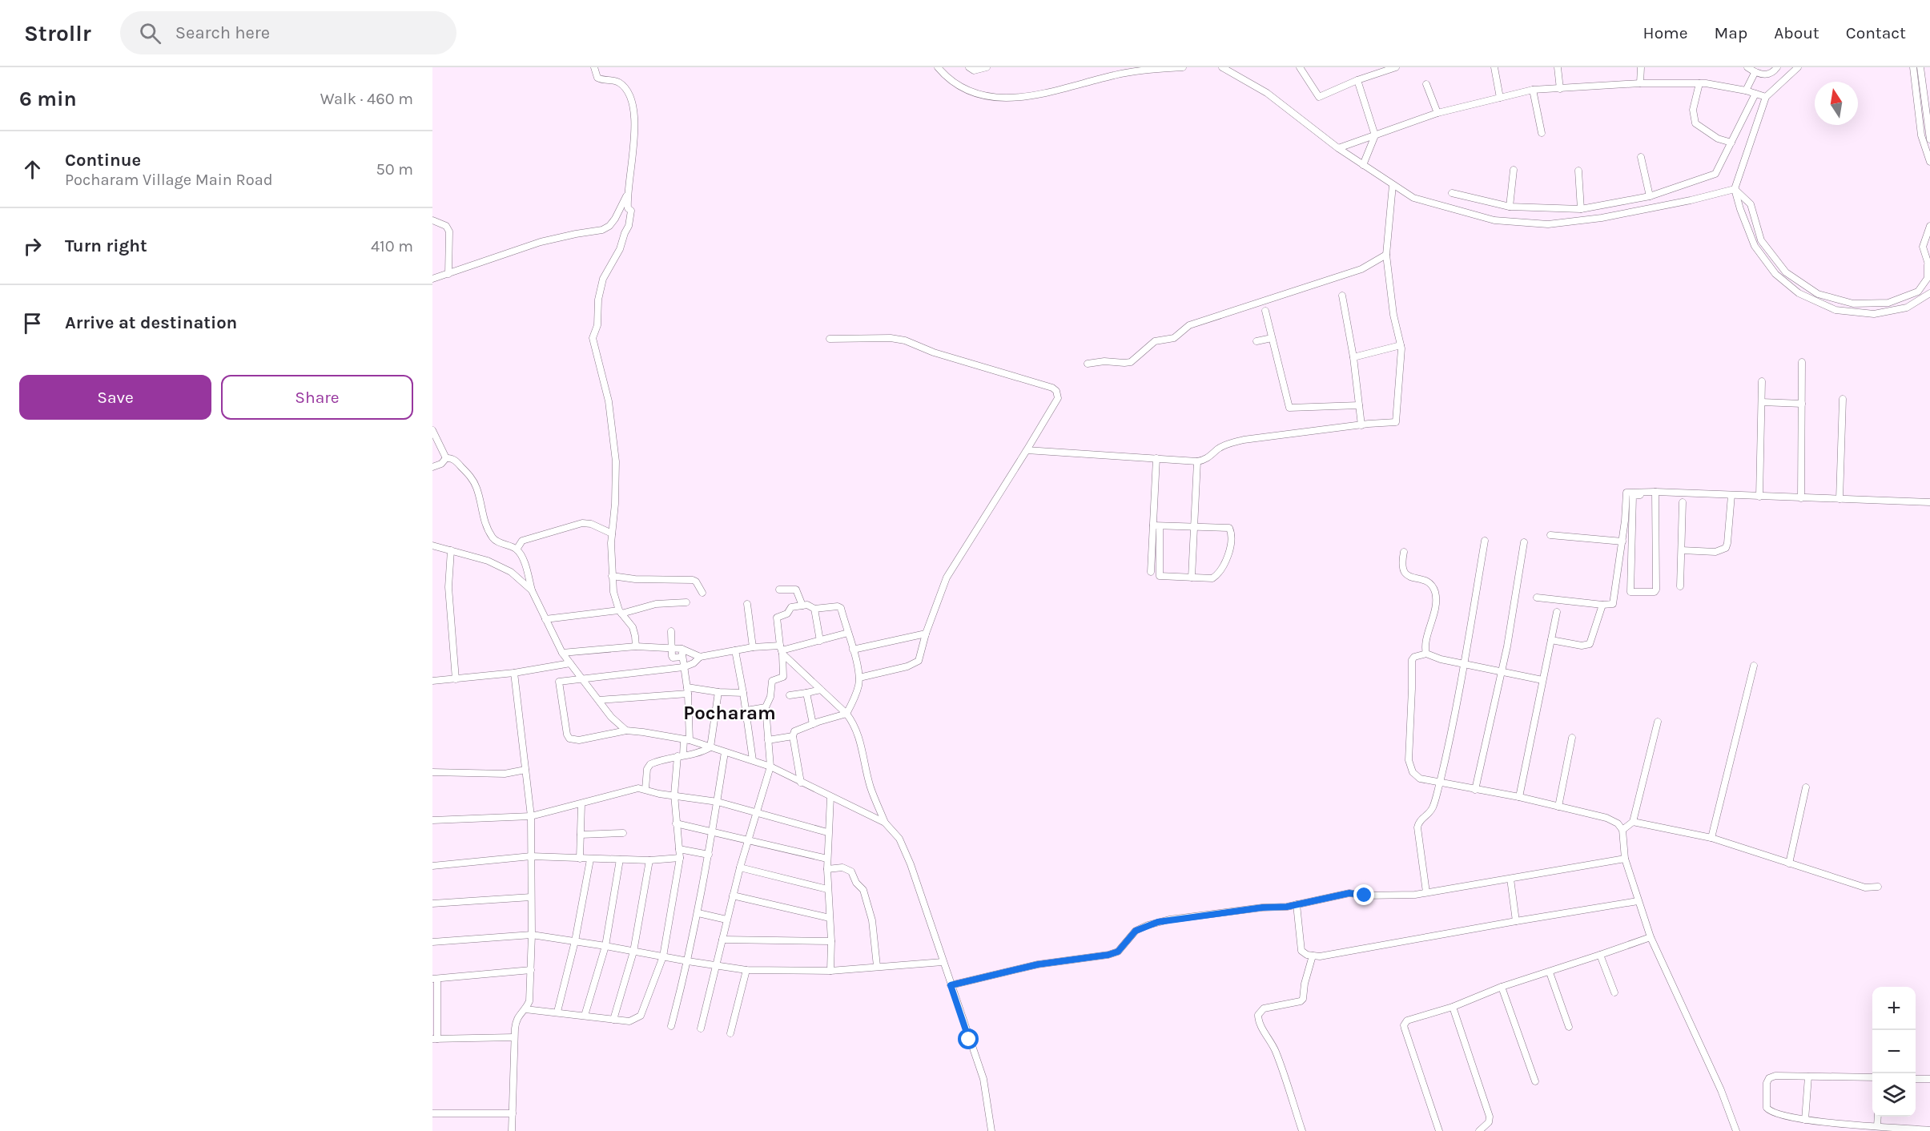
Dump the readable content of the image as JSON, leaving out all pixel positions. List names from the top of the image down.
{
  "districts": ["Pocharam"],
  "north": "top",
  "page": {
    "header": "Strollr",
    "search": "Search here",
    "nav": [
      "Home",
      "Map",
      "About",
      "Contact"
    ],
    "heading": ["6 min", "Walk · 460 m"],
    "list": [
      ["Continue", "Pocharam Village Main Road", "50 m"],
      ["Turn right", "410 m"],
      "Arrive at destination"
    ],
    "buttons": ["Save", "Share"],
    "map_buttons": ["+", "−"]
  }
}
